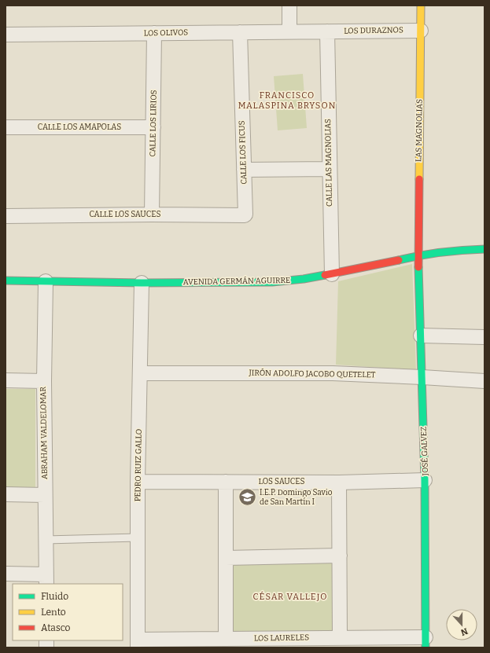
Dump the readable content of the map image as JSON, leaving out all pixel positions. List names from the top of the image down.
{
  "streets": {
    "street": [
      "LOS DURAZNOS",
      "LOS OLIVOS",
      "CALLE LOS LIRIOS",
      "CALLE LOS AMAPOLAS",
      "LAS MAGNOLIAS",
      "CALLE LOS FICUS",
      "CALLE LAS MAGNOLIAS",
      "CALLE LOS SAUCES",
      "AVENIDA GERMÁN AGUIRRE",
      "JIRÓN ADOLFO JACOBO QUETELET",
      "ABRAHAM VALDELOMAR",
      "JOSÉ GALVEZ",
      "PEDRO RUIZ GALLO",
      "LOS SAUCES",
      "LOS LAURELES"
    ]
  },
  "crossings": [
    ["LOS DURAZNOS", "LOS OLIVOS"],
    ["LOS DURAZNOS", "LAS MAGNOLIAS"],
    ["LOS DURAZNOS", "CALLE LAS MAGNOLIAS"],
    ["LOS OLIVOS", "CALLE LOS LIRIOS"],
    ["LOS OLIVOS", "CALLE LOS FICUS"],
    ["LOS OLIVOS", "CALLE LAS MAGNOLIAS"],
    ["CALLE LOS LIRIOS", "CALLE LOS AMAPOLAS"],
    ["CALLE LOS LIRIOS", "CALLE LOS SAUCES"],
    ["LAS MAGNOLIAS", "AVENIDA GERMÁN AGUIRRE"],
    ["LAS MAGNOLIAS", "JOSÉ GALVEZ"],
    ["CALLE LOS FICUS", "CALLE LOS SAUCES"],
    ["CALLE LAS MAGNOLIAS", "AVENIDA GERMÁN AGUIRRE"],
    ["AVENIDA GERMÁN AGUIRRE", "ABRAHAM VALDELOMAR"],
    ["AVENIDA GERMÁN AGUIRRE", "JOSÉ GALVEZ"],
    ["AVENIDA GERMÁN AGUIRRE", "PEDRO RUIZ GALLO"],
    ["JIRÓN ADOLFO JACOBO QUETELET", "JOSÉ GALVEZ"],
    ["JIRÓN ADOLFO JACOBO QUETELET", "PEDRO RUIZ GALLO"],
    ["JOSÉ GALVEZ", "LOS SAUCES"],
    ["JOSÉ GALVEZ", "LOS LAURELES"],
    ["PEDRO RUIZ GALLO", "LOS SAUCES"],
    ["PEDRO RUIZ GALLO", "LOS LAURELES"]
  ],
  "districts": ["FRANCISCO MALASPINA BRYSON", "CÉSAR VALLEJO"],
  "places": {
    "school or university": ["I.E.P. Domingo Savio de San Martín I"]
  },
  "legend": ["Fluido", "Lento", "Atasco"],
  "north": "bottom"
}
